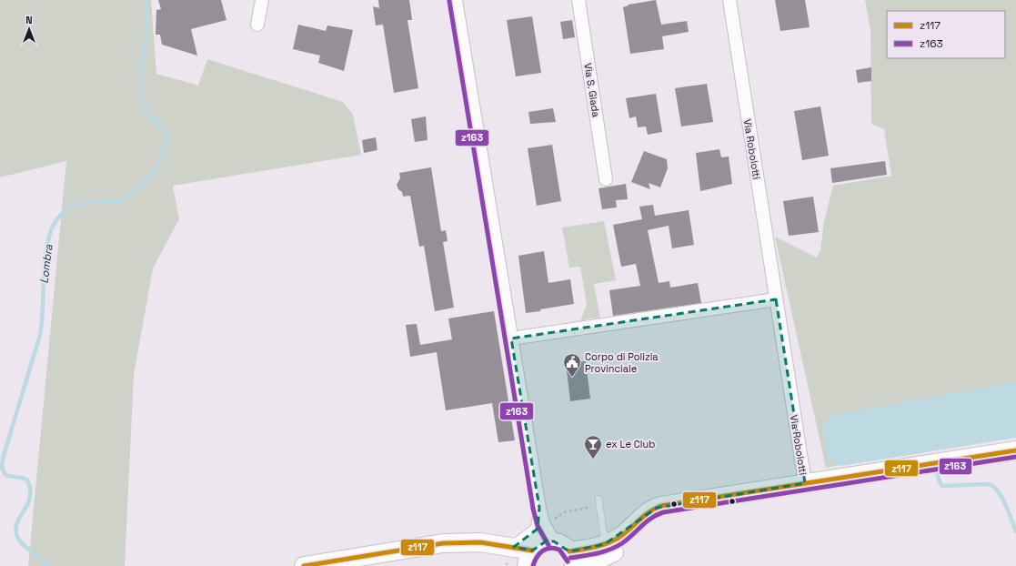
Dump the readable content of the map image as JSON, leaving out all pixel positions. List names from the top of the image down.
{
  "streets": {
    "street": ["Via S. Giada", "Via Robolotti"]
  },
  "water": ["Lombra"],
  "places": {
    "public building": ["Corpo di Polizia Provinciale"],
    "bar": ["ex Le Club"]
  },
  "lines": ["transit line z163", "transit line z117"],
  "legend": ["z117", "z163"],
  "north": "top"
}
